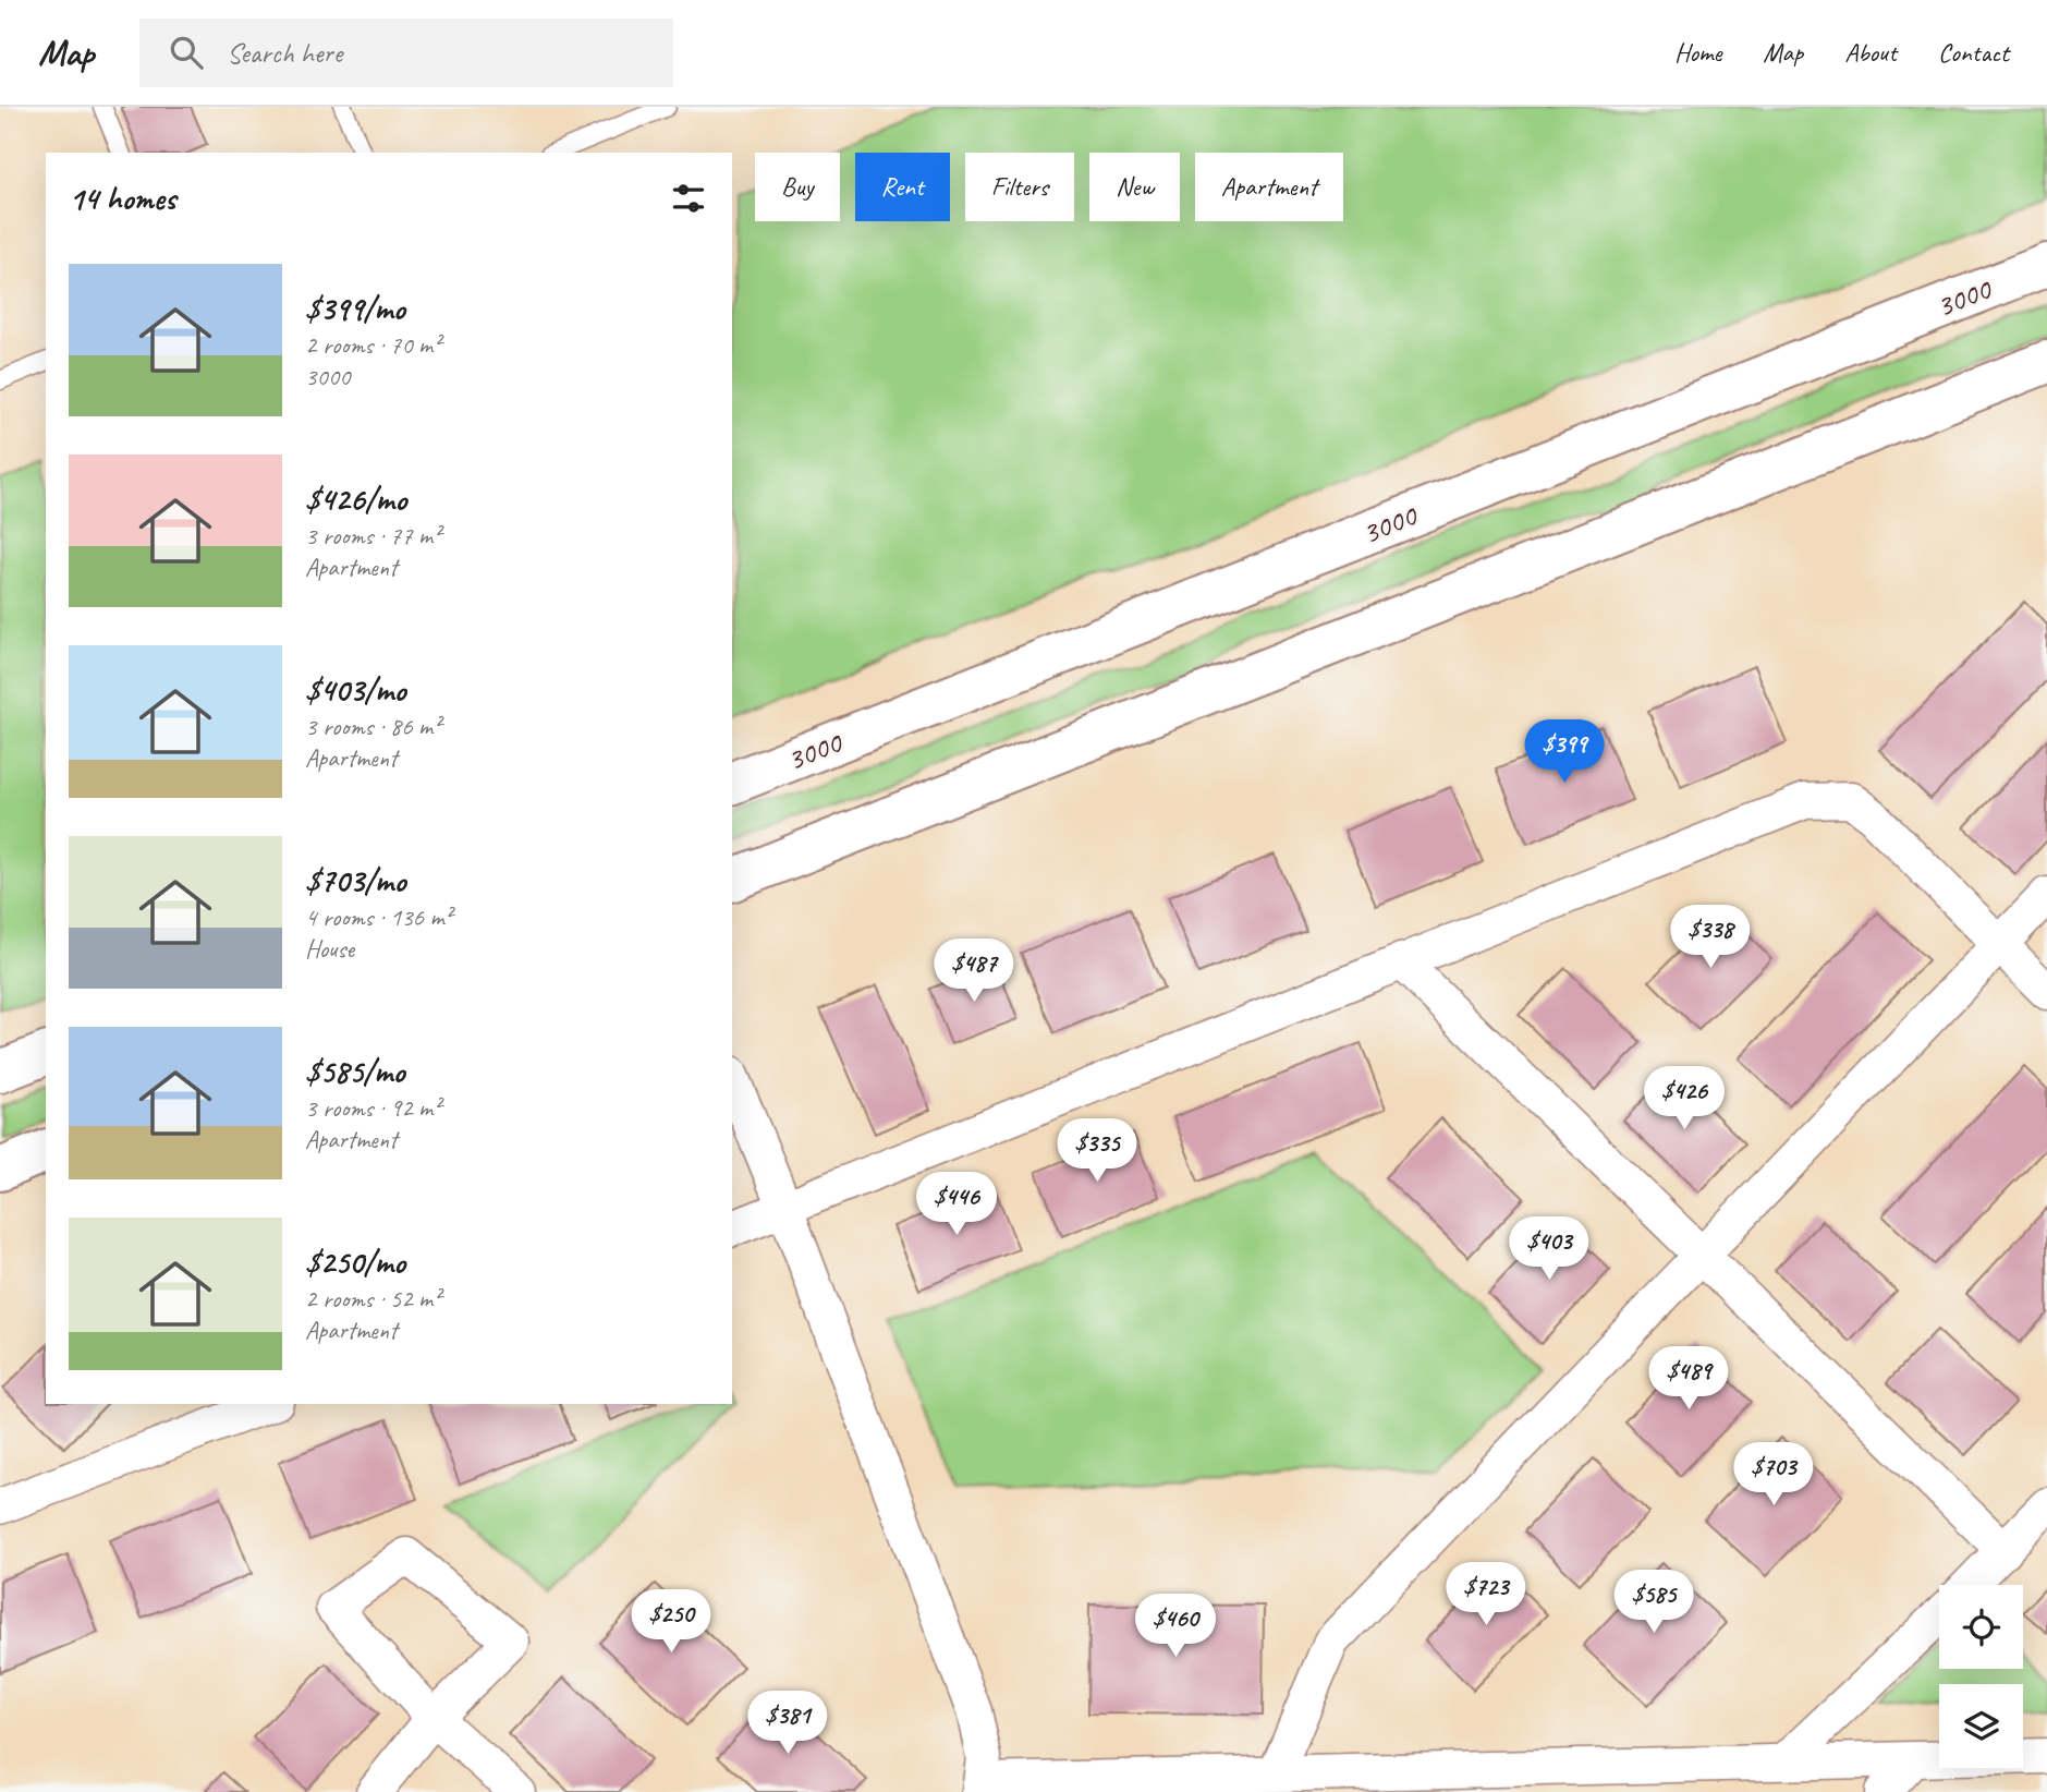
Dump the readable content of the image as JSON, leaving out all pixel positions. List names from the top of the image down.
{
  "streets": {
    "street": ["3000"]
  },
  "page": {
    "header": "Map",
    "search": "Search here",
    "nav": [
      "Home",
      "Map",
      "About",
      "Contact"
    ],
    "chip": [
      "Buy",
      "Rent",
      "Filters",
      "New",
      "Apartment"
    ],
    "heading": "14 homes",
    "list": [
      {
        "name": "$399/mo",
        "note": "2 rooms · 70 m² · 3000"
      },
      {
        "name": "$426/mo",
        "note": "3 rooms · 77 m² · Apartment"
      },
      {
        "name": "$403/mo",
        "note": "3 rooms · 86 m² · Apartment"
      },
      {
        "name": "$703/mo",
        "note": "4 rooms · 136 m² · House"
      },
      {
        "name": "$585/mo",
        "note": "3 rooms · 92 m² · Apartment"
      },
      {
        "name": "$250/mo",
        "note": "2 rooms · 52 m² · Apartment"
      }
    ],
    "price": [
      "$399",
      "$338",
      "$487",
      "$426",
      "$335",
      "$446",
      "$403",
      "$489",
      "$703",
      "$723",
      "$585",
      "$250",
      "$460",
      "$381"
    ]
  }
}
